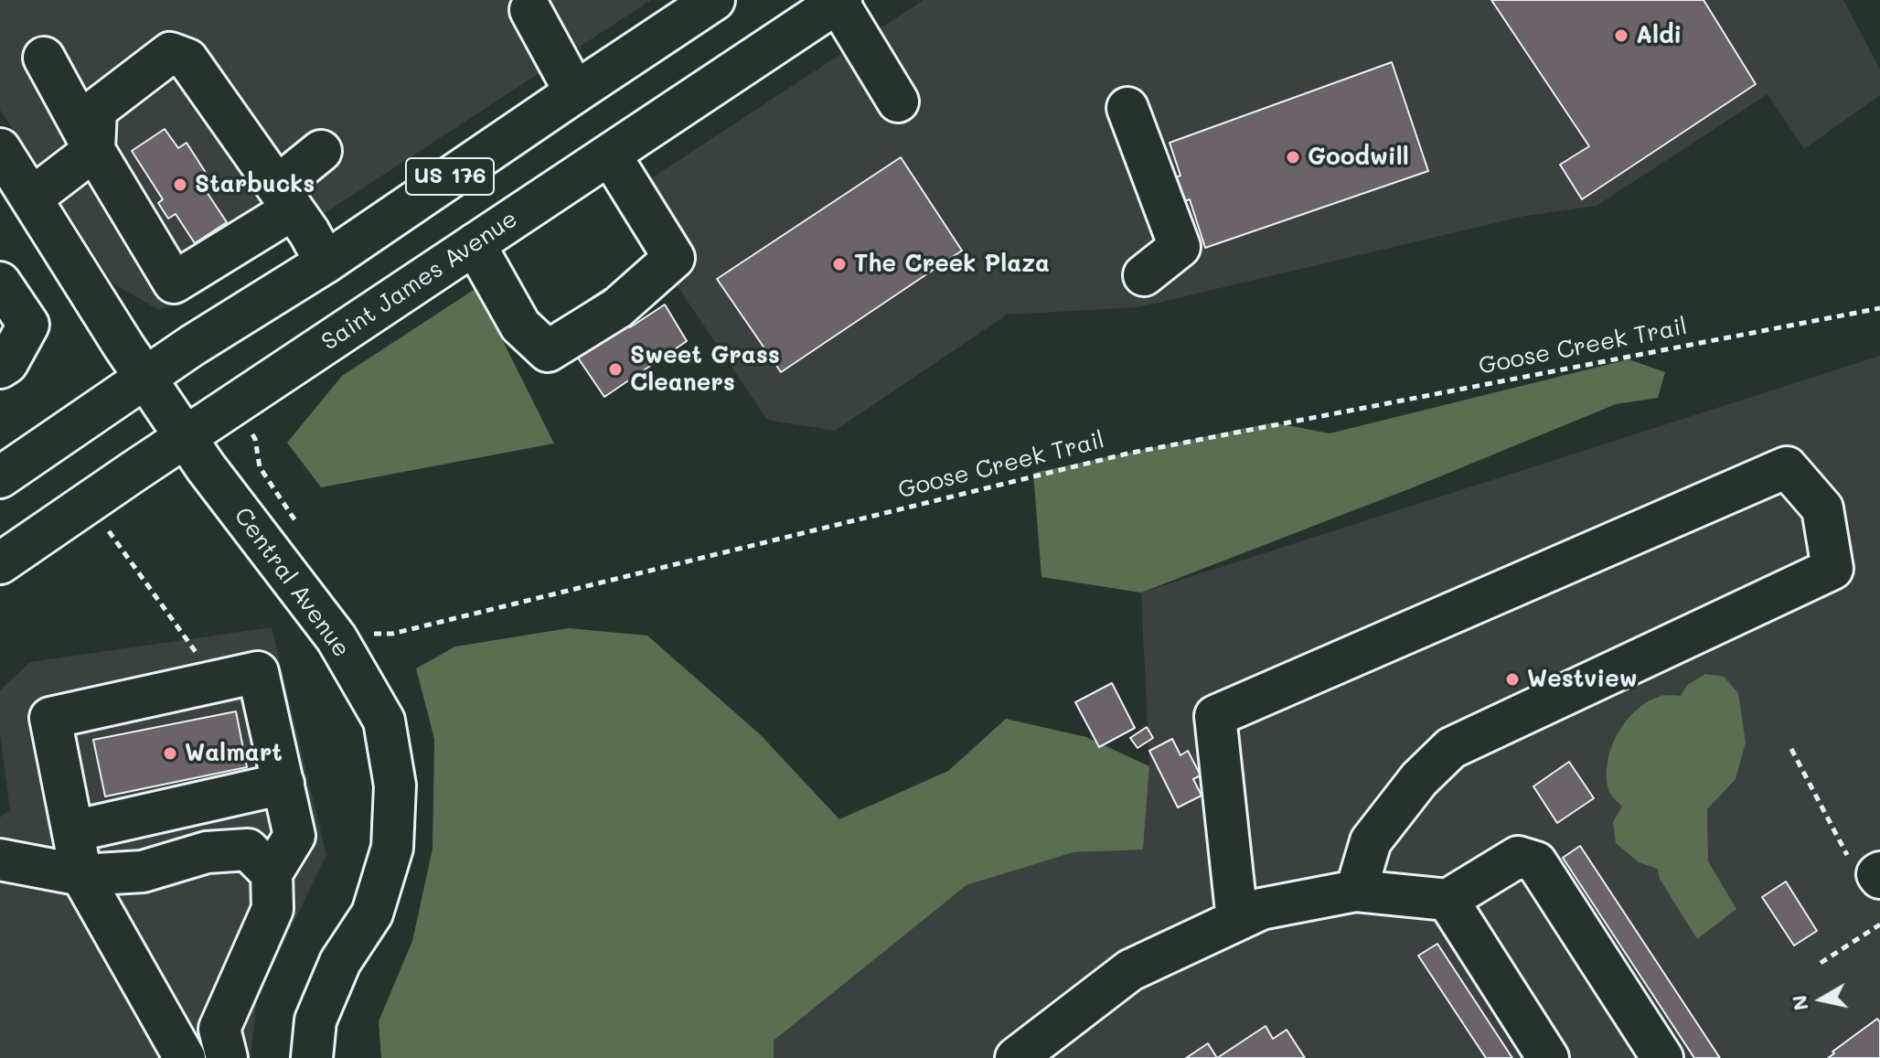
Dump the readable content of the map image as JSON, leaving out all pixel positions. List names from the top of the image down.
{
  "streets": {
    "main road": ["US 176", "Saint James Avenue", "Central Avenue"],
    "path": ["Goose Creek Trail"]
  },
  "crossings": [
    ["US 176", "Central Avenue"],
    ["Saint James Avenue", "Central Avenue"]
  ],
  "places": [
    "Aldi",
    "Goodwill",
    "Starbucks",
    "The Creek Plaza",
    "Sweet Grass Cleaners",
    "Westview",
    "Walmart"
  ],
  "north": "left"
}
